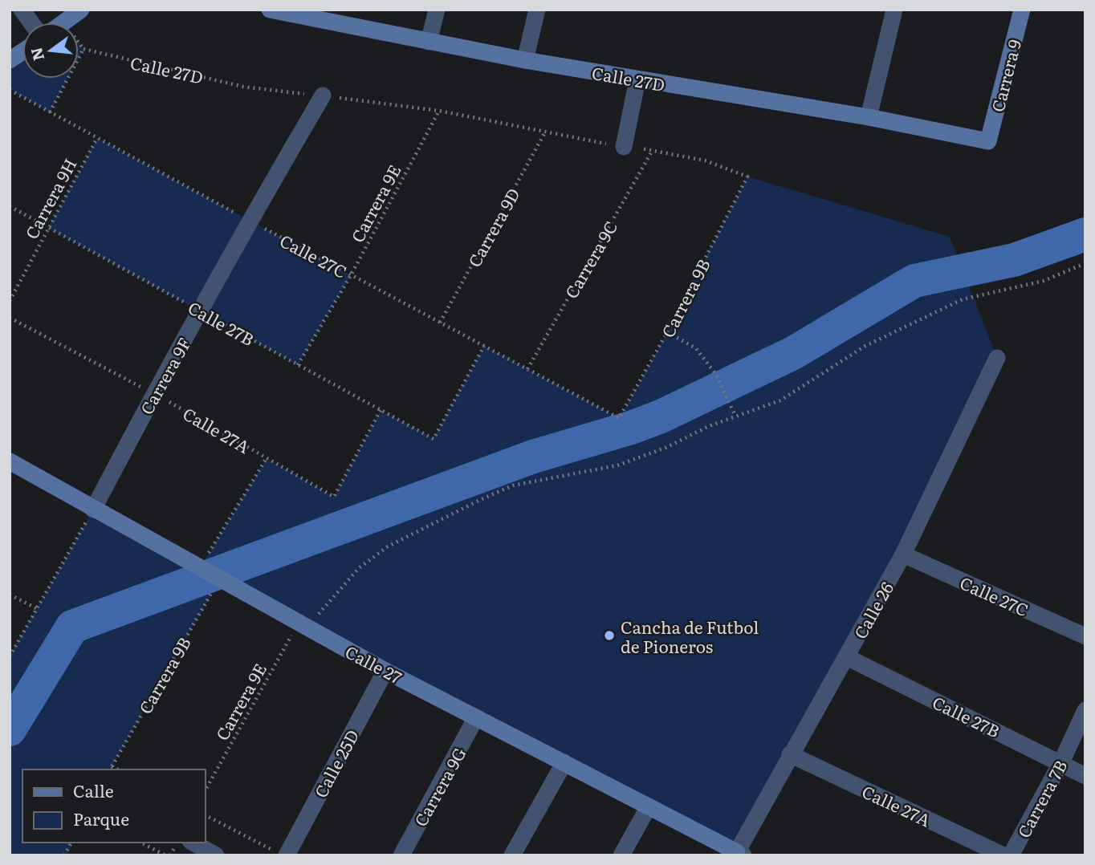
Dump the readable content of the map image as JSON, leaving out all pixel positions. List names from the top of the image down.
{
  "streets": {
    "street": [
      "Calle 27D",
      "Carrera 9",
      "Calle 27C",
      "Calle 27B",
      "Carrera 9F",
      "Calle 27A",
      "Calle 26",
      "Calle 27",
      "Calle 25D",
      "Carrera 9G",
      "Carrera 7B"
    ],
    "path": [
      "Carrera 9H",
      "Carrera 9E",
      "Carrera 9D",
      "Carrera 9C",
      "Carrera 9B"
    ]
  },
  "crossings": [
    ["Calle 27D", "Carrera 9"],
    ["Calle 27D", "Carrera 9E"],
    ["Calle 27D", "Carrera 9D"],
    ["Calle 27D", "Calle 27C"],
    ["Calle 27D", "Carrera 9C"],
    ["Calle 27D", "Carrera 9B"],
    ["Calle 27D", "Carrera 9F"],
    ["Carrera 9H", "Calle 27C"],
    ["Carrera 9H", "Calle 27B"],
    ["Carrera 9E", "Calle 27C"],
    ["Carrera 9E", "Calle 27B"],
    ["Carrera 9E", "Calle 27"],
    ["Carrera 9D", "Calle 27C"],
    ["Calle 27C", "Carrera 9C"],
    ["Calle 27C", "Carrera 9B"],
    ["Calle 27C", "Calle 27B"],
    ["Calle 27C", "Carrera 9F"],
    ["Calle 27C", "Calle 26"],
    ["Carrera 9B", "Calle 27"],
    ["Calle 27B", "Carrera 9F"],
    ["Calle 27B", "Calle 27A"],
    ["Calle 27B", "Calle 26"],
    ["Calle 27B", "Carrera 7B"],
    ["Carrera 9F", "Calle 27A"],
    ["Carrera 9F", "Calle 27"],
    ["Calle 27A", "Calle 26"],
    ["Calle 26", "Calle 27"],
    ["Calle 27", "Calle 25D"],
    ["Calle 27", "Carrera 9G"]
  ],
  "places": ["Cancha de Futbol de Pioneros"],
  "legend": ["Calle", "Parque"],
  "north": "left"
}
